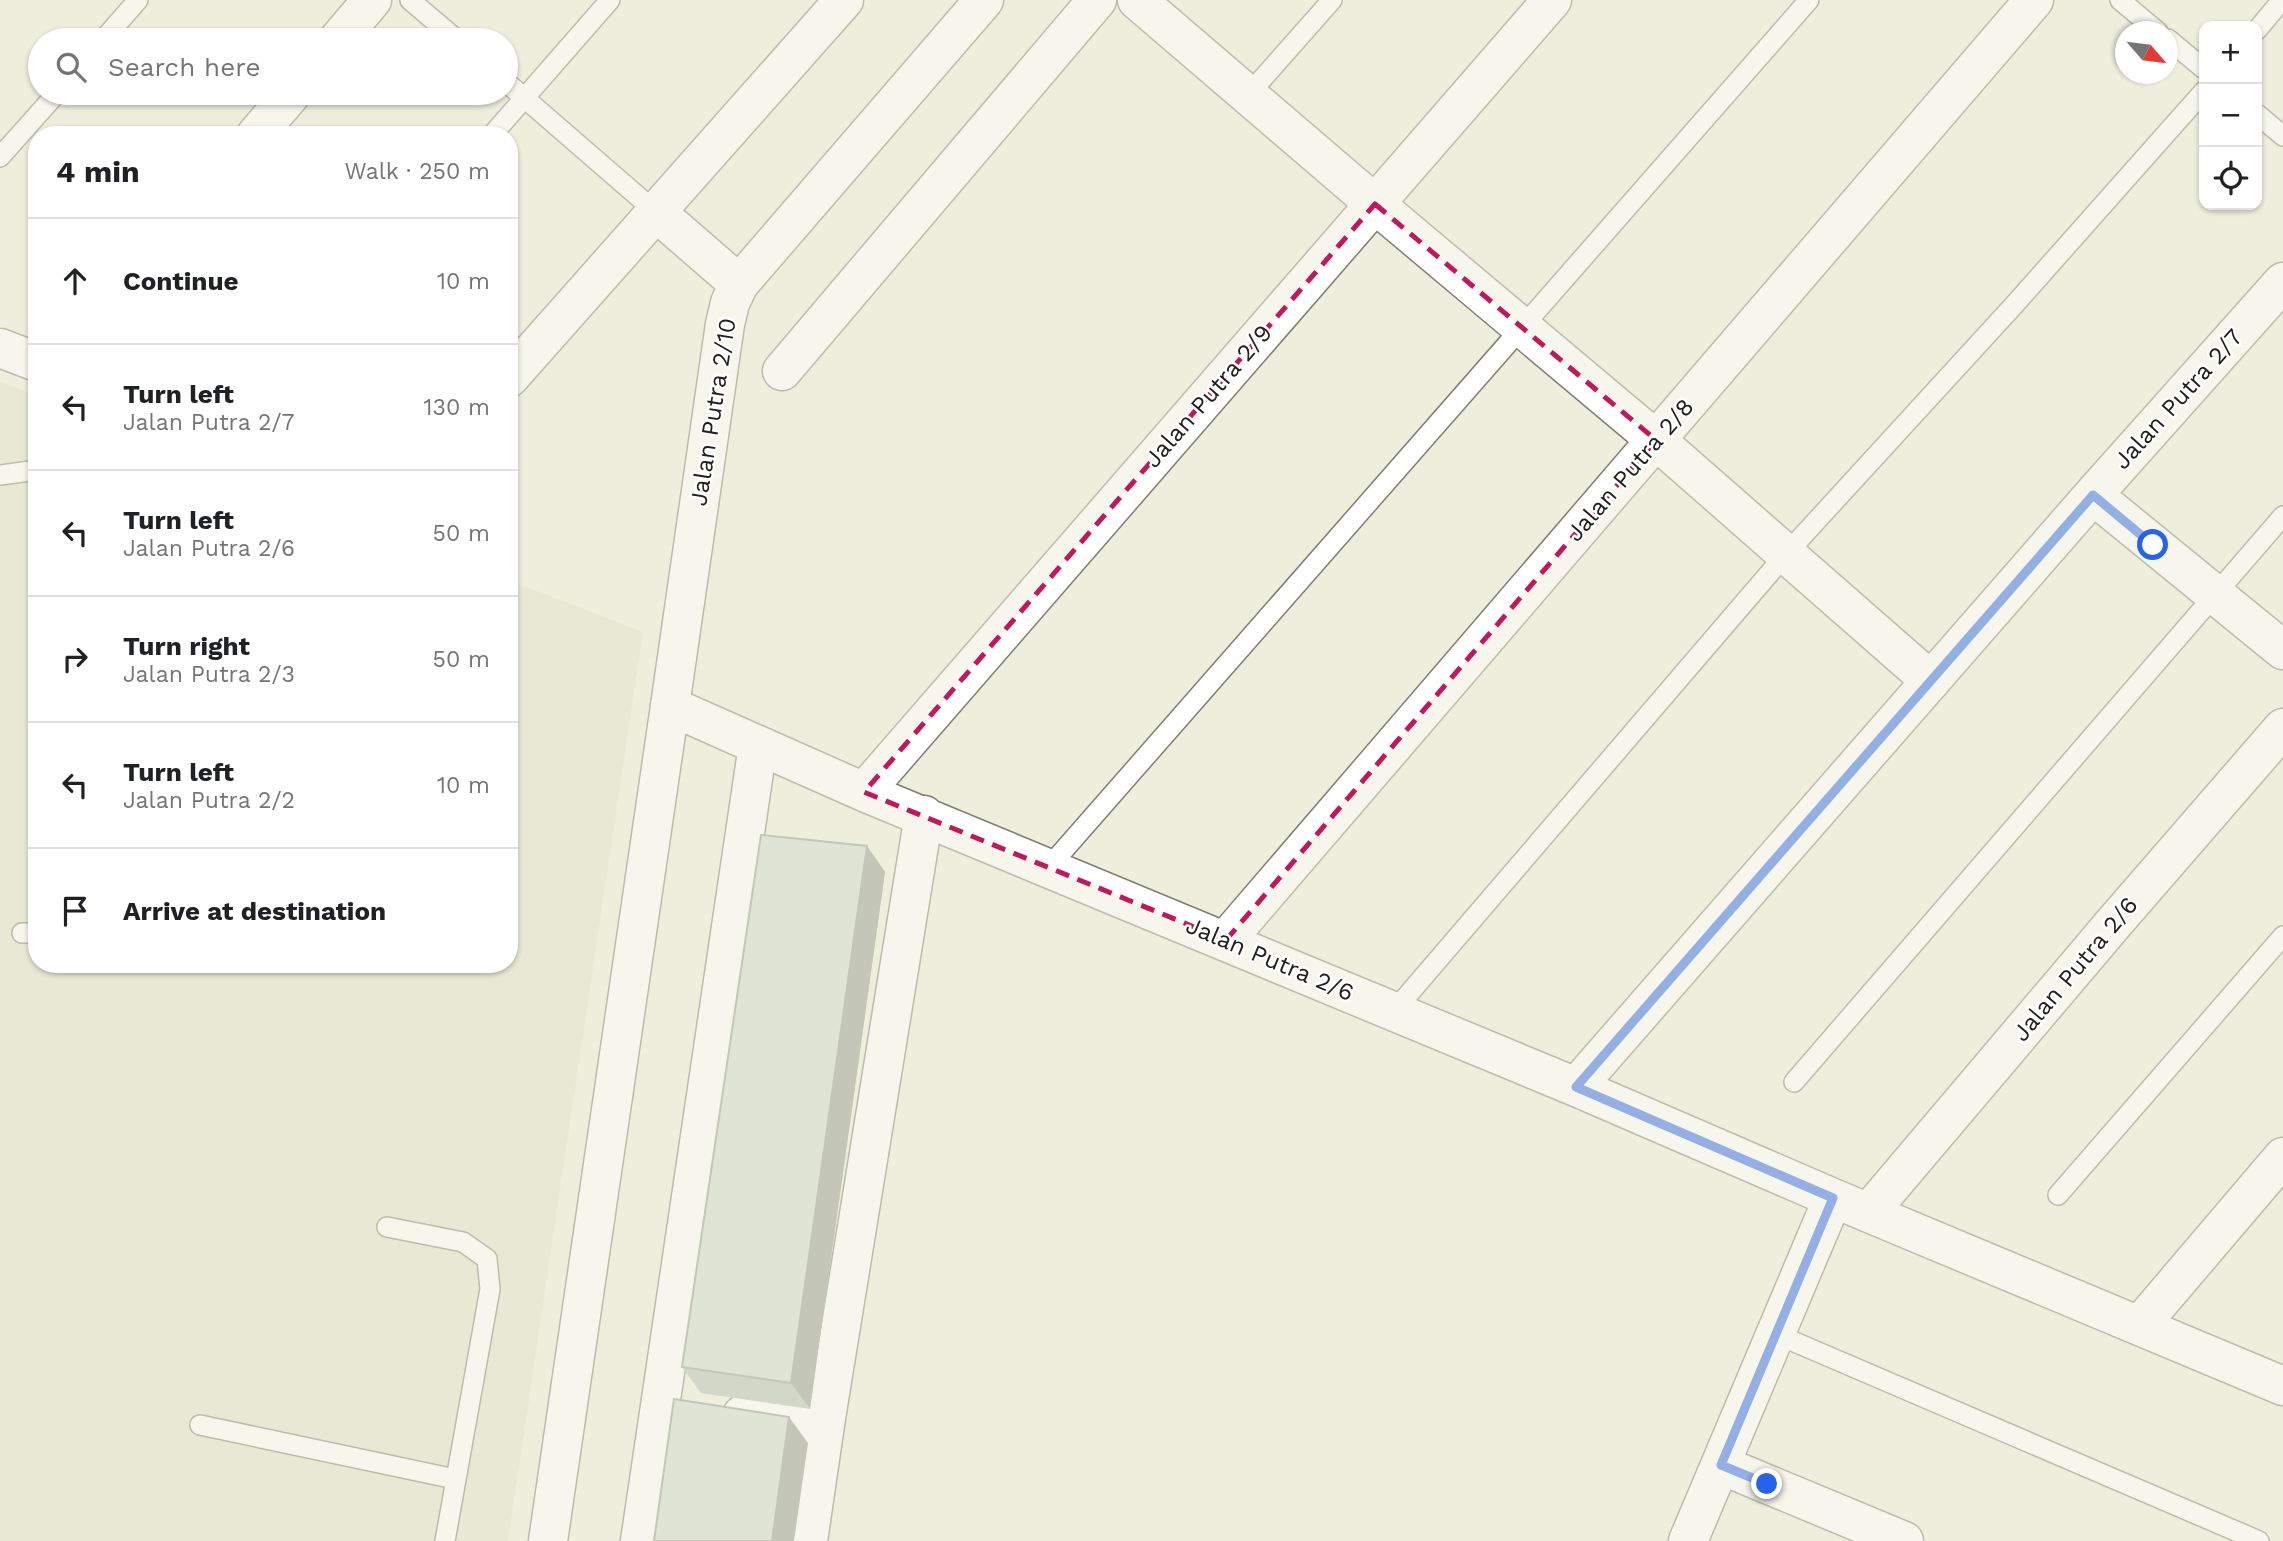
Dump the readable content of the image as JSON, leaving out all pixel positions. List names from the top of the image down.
{
  "streets": {
    "street": [
      "Jalan Putra 2/9",
      "Jalan Putra 2/7",
      "Jalan Putra 2/10",
      "Jalan Putra 2/8",
      "Jalan Putra 2/6"
    ]
  },
  "crossings": [
    ["Jalan Putra 2/9", "Jalan Putra 2/6"],
    ["Jalan Putra 2/7", "Jalan Putra 2/6"],
    ["Jalan Putra 2/10", "Jalan Putra 2/6"],
    ["Jalan Putra 2/8", "Jalan Putra 2/6"]
  ],
  "north": "bottom right",
  "page": {
    "map_buttons": ["+", "−"],
    "search": "Search here",
    "heading": ["4 min", "Walk · 250 m"],
    "list": [
      ["Continue", "10 m"],
      ["Turn left", "Jalan Putra 2/7", "130 m"],
      ["Turn left", "Jalan Putra 2/6", "50 m"],
      ["Turn right", "Jalan Putra 2/3", "50 m"],
      ["Turn left", "Jalan Putra 2/2", "10 m"],
      "Arrive at destination"
    ]
  }
}
